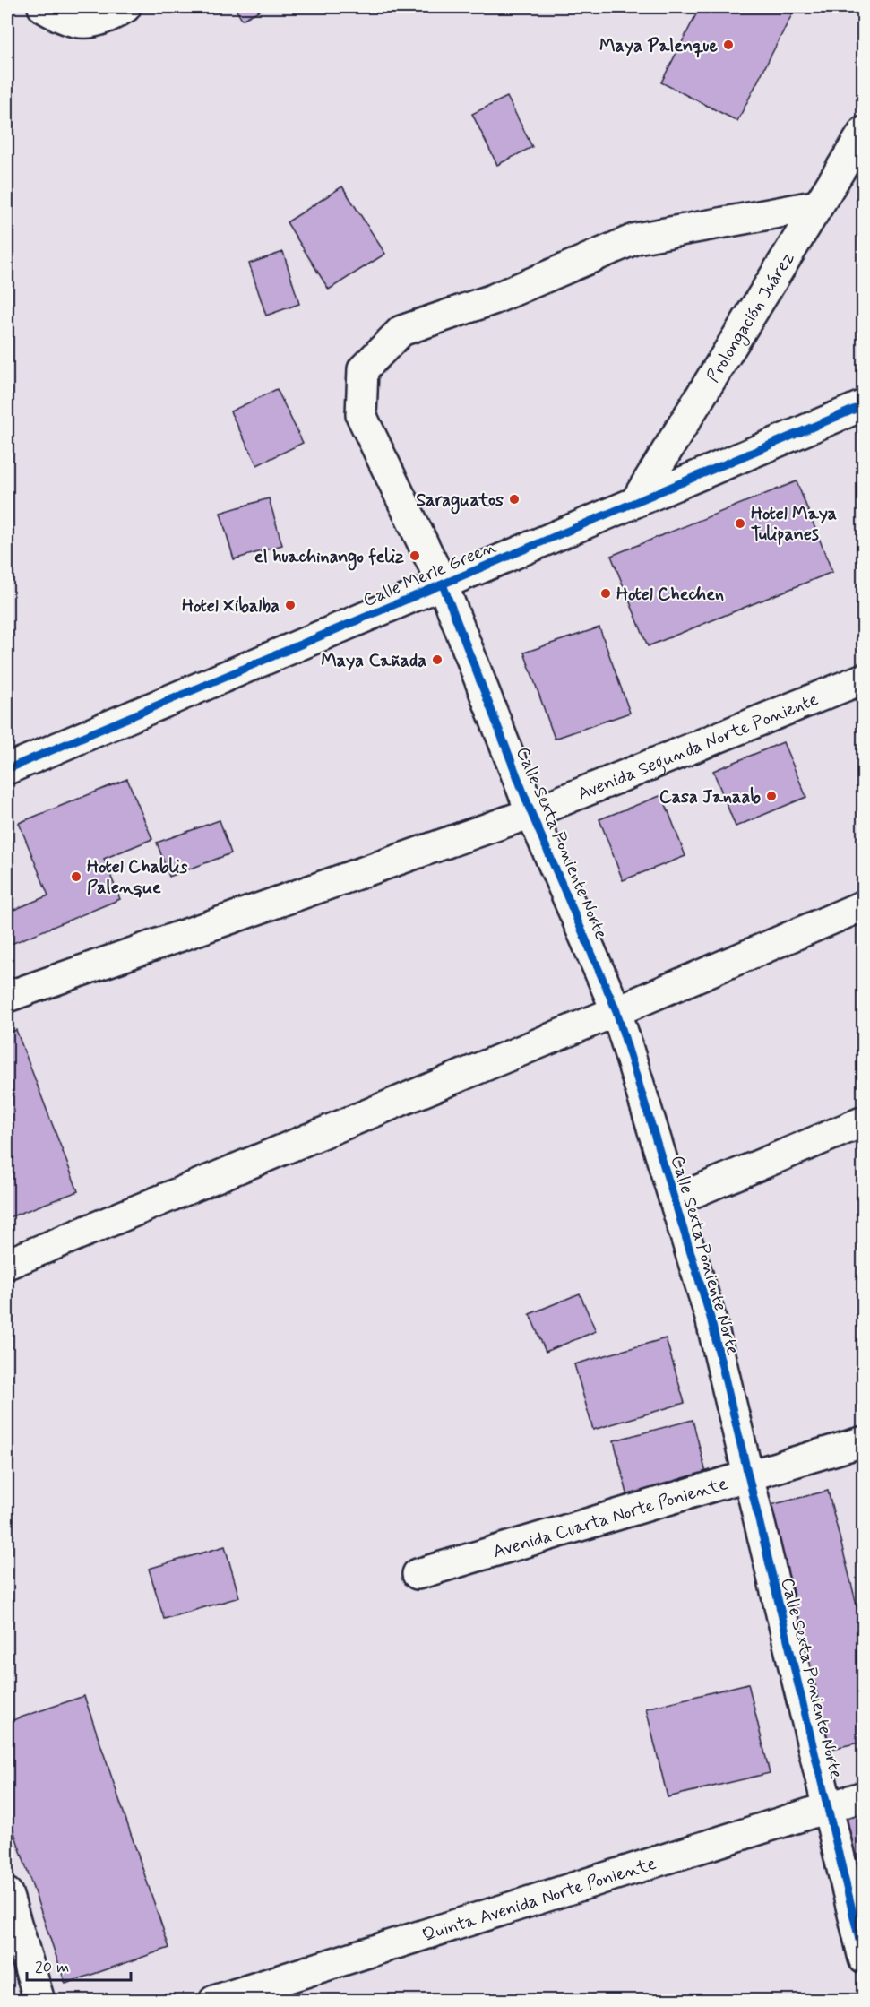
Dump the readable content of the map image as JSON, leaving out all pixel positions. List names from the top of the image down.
{
  "streets": {
    "street": [
      "Prolongación Juárez",
      "Calle Merle Green",
      "Avenida Segunda Norte Poniente",
      "Calle Sexta Poniente Norte",
      "Avenida Cuarta Norte Poniente",
      "Quinta Avenida Norte Poniente"
    ]
  },
  "crossings": [
    ["Prolongación Juárez", "Calle Merle Green"],
    ["Prolongación Juárez", "Calle Sexta Poniente Norte"],
    ["Calle Merle Green", "Calle Sexta Poniente Norte"],
    ["Avenida Segunda Norte Poniente", "Calle Sexta Poniente Norte"],
    ["Calle Sexta Poniente Norte", "Avenida Cuarta Norte Poniente"],
    ["Calle Sexta Poniente Norte", "Quinta Avenida Norte Poniente"]
  ],
  "places": [
    "Maya Palenque",
    "Saraguatos",
    "Hotel Maya Tulipanes",
    "el huachinango feliz",
    "Hotel Chechen",
    "Hotel Xibalba",
    "Maya Cañada",
    "Casa Janaab",
    "Hotel Chablis Palenque"
  ],
  "scale_bar": "20 m"
}
